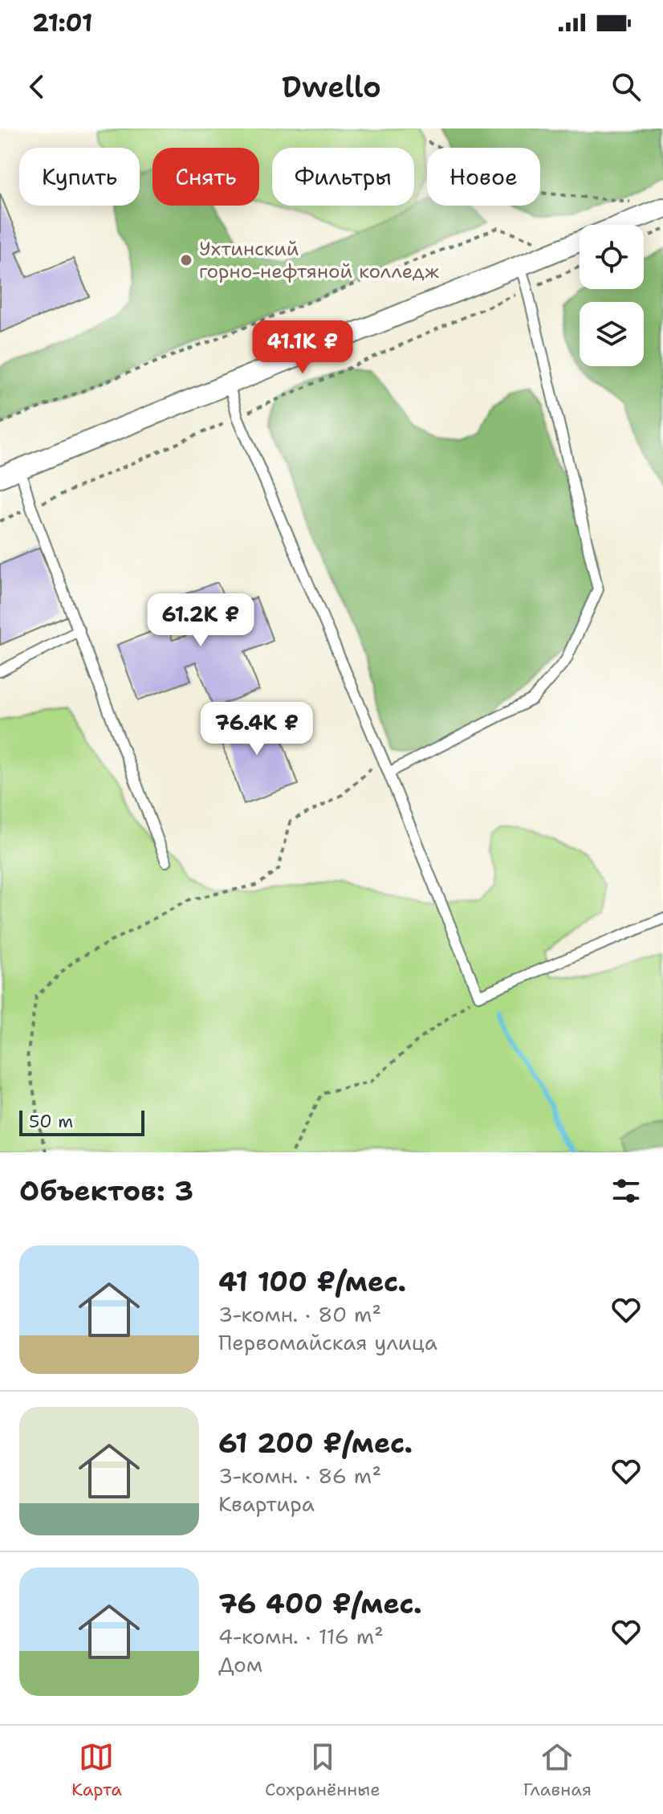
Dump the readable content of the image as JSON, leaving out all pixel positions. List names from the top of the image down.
{
  "places": ["Ухтинский горно-нефтяной колледж"],
  "scale_bar": "50 m",
  "page": {
    "status": "21:01",
    "header": "Dwello",
    "chip": [
      "Купить",
      "Снять",
      "Фильтры",
      "Новое"
    ],
    "price": ["41.1K ₽", "61.2K ₽", "76.4K ₽"],
    "scale": "50 m",
    "heading": "Объектов: 3",
    "list": [
      {
        "name": "41 100 ₽/мес.",
        "note": "3-комн. · 80 m² · Первомайская улица"
      },
      {
        "name": "61 200 ₽/мес.",
        "note": "3-комн. · 86 m² · Квартира"
      },
      {
        "name": "76 400 ₽/мес.",
        "note": "4-комн. · 116 m² · Дом"
      }
    ],
    "tabs": ["Карта", "Сохранённые", "Главная"]
  }
}
